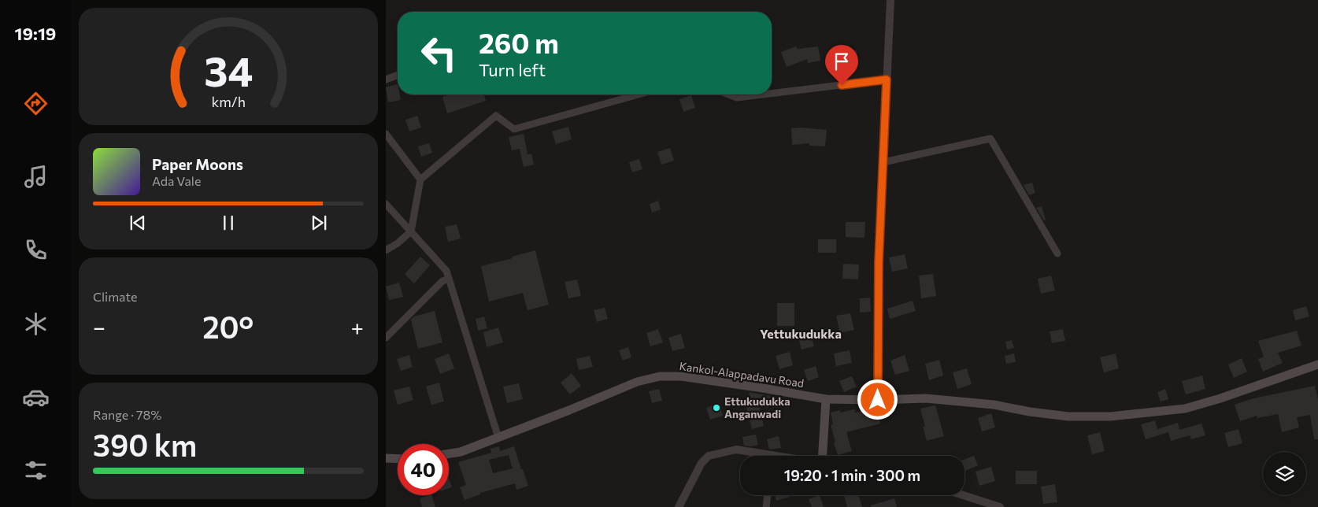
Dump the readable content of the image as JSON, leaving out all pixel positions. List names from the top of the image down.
{
  "streets": {
    "main road": ["Kankol-Alappadavu Road"]
  },
  "districts": ["Yettukudukka"],
  "places": ["Ettukudukka Anganwadi"],
  "page": {
    "tabs": "19:19",
    "turn": ["260 m", "Turn left"],
    "song": ["Paper Moons", "Ada Vale"],
    "tile": [
      "Climate",
      ["Range · 78%", "390 km"]
    ],
    "heat": ["−", "20°", "+"],
    "limit": "40",
    "trip": "19:20 · 1 min · 300 m",
    "gauge": ["34", "km/h"]
  }
}
